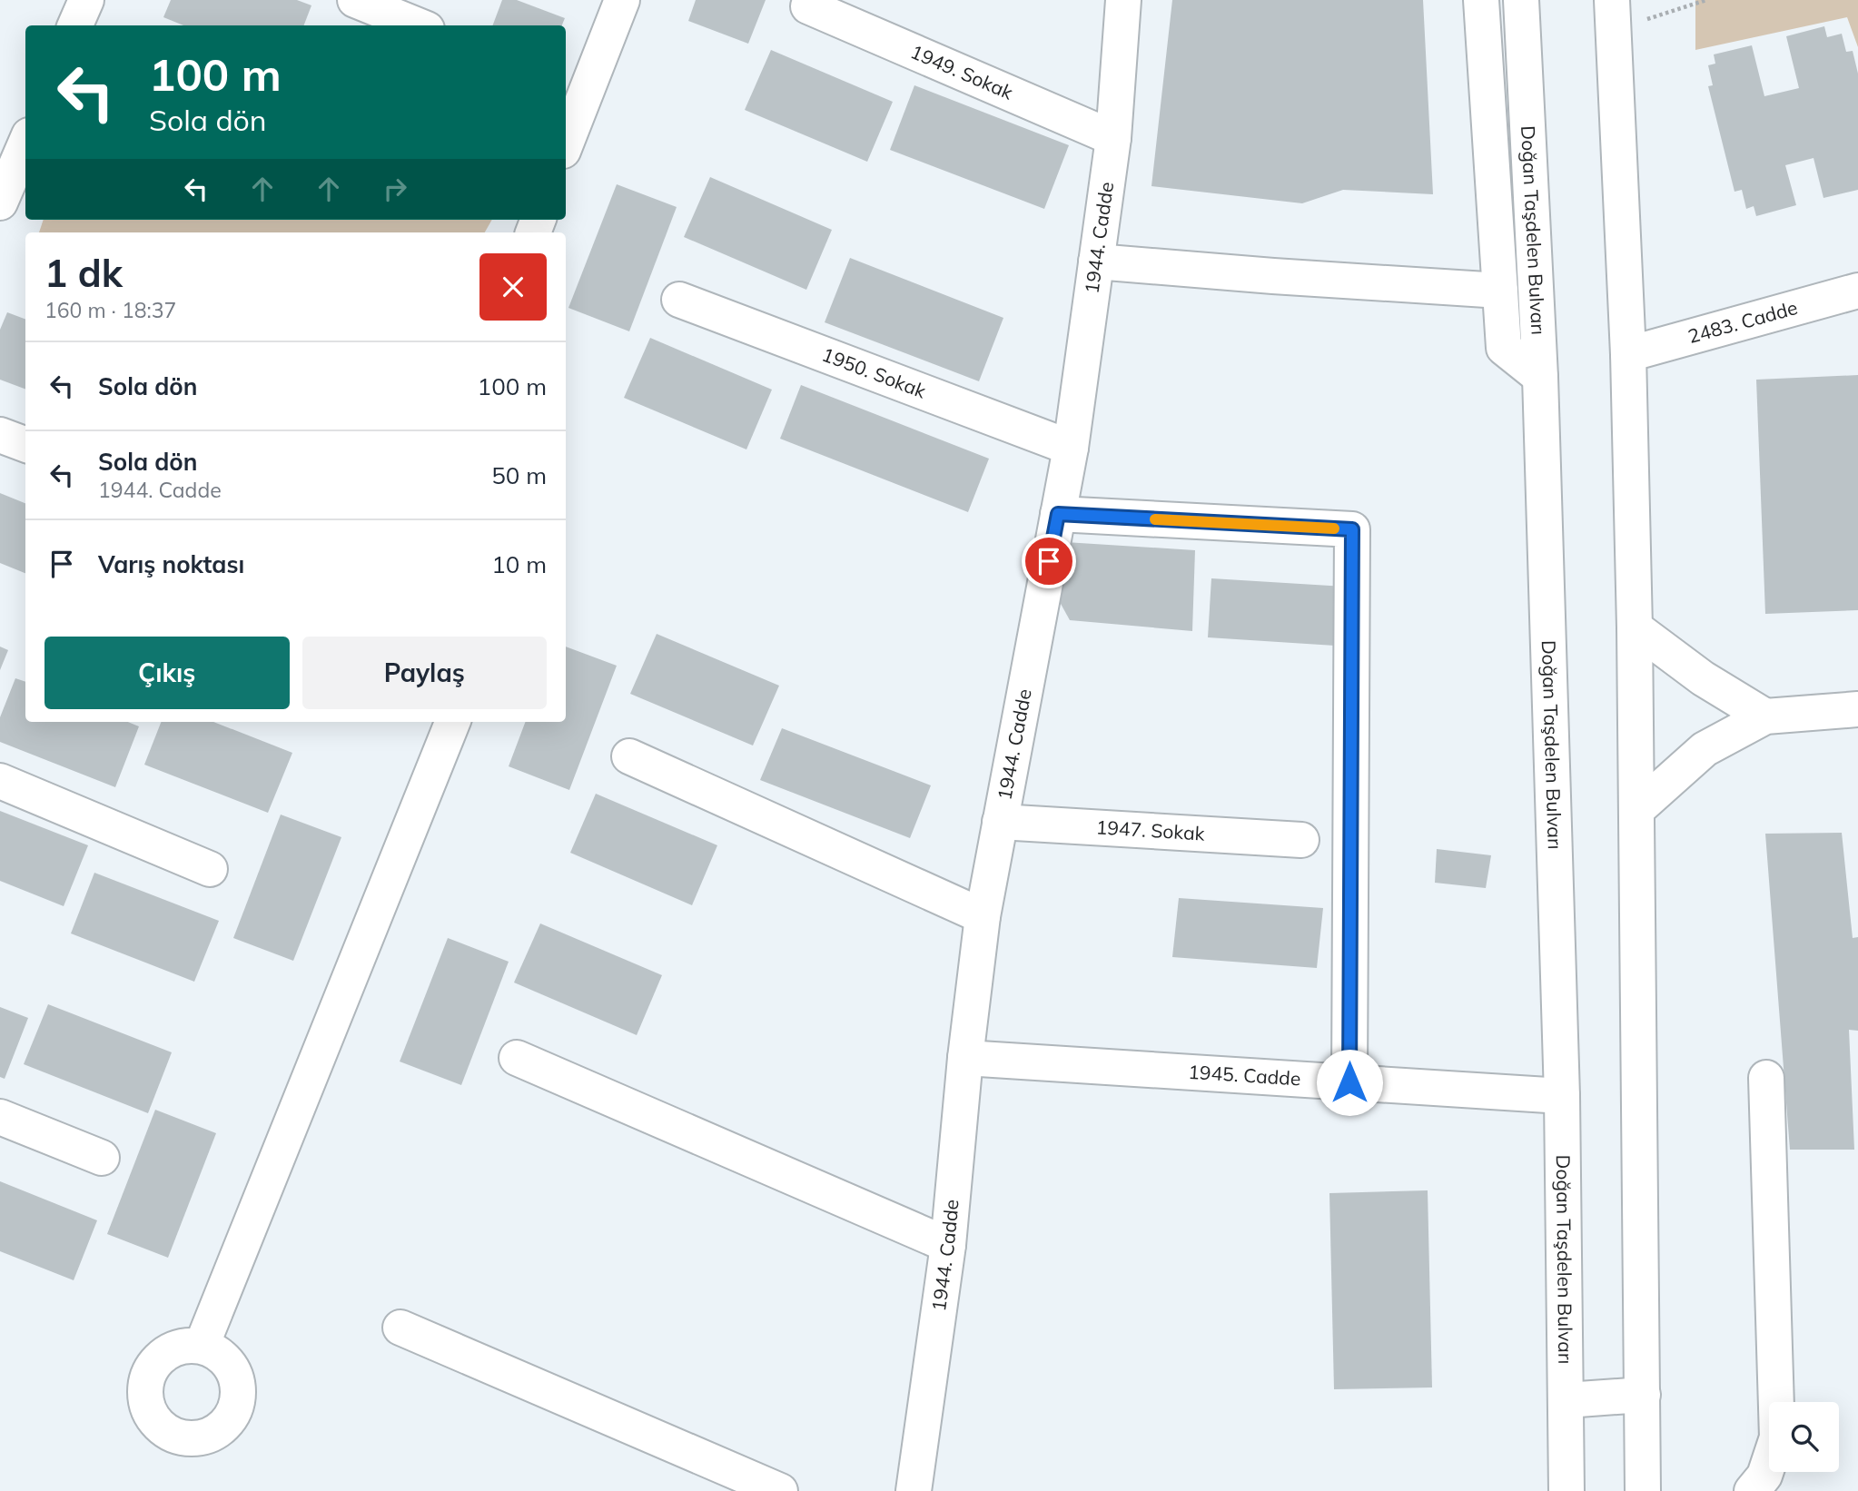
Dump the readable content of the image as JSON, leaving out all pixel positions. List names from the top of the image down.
{
  "streets": {
    "street": [
      "1949. Sokak",
      "Doğan Taşdelen Bulvarı",
      "1944. Cadde",
      "2483. Cadde",
      "1950. Sokak",
      "1947. Sokak",
      "1945. Cadde"
    ]
  },
  "crossings": [
    ["1949. Sokak", "1944. Cadde"],
    ["Doğan Taşdelen Bulvarı", "1945. Cadde"],
    ["1944. Cadde", "1950. Sokak"],
    ["1944. Cadde", "1947. Sokak"],
    ["1944. Cadde", "1945. Cadde"]
  ],
  "page": {
    "turn": ["100 m", "Sola dön"],
    "heading": ["1 dk", "160 m · 18:37"],
    "list": [
      {
        "name": "Sola dön",
        "value": "100 m"
      },
      {
        "name": "Sola dön",
        "note": "1944. Cadde",
        "value": "50 m"
      },
      {
        "name": "Varış noktası",
        "value": "10 m"
      }
    ],
    "buttons": ["Çıkış", "Paylaş"]
  }
}
